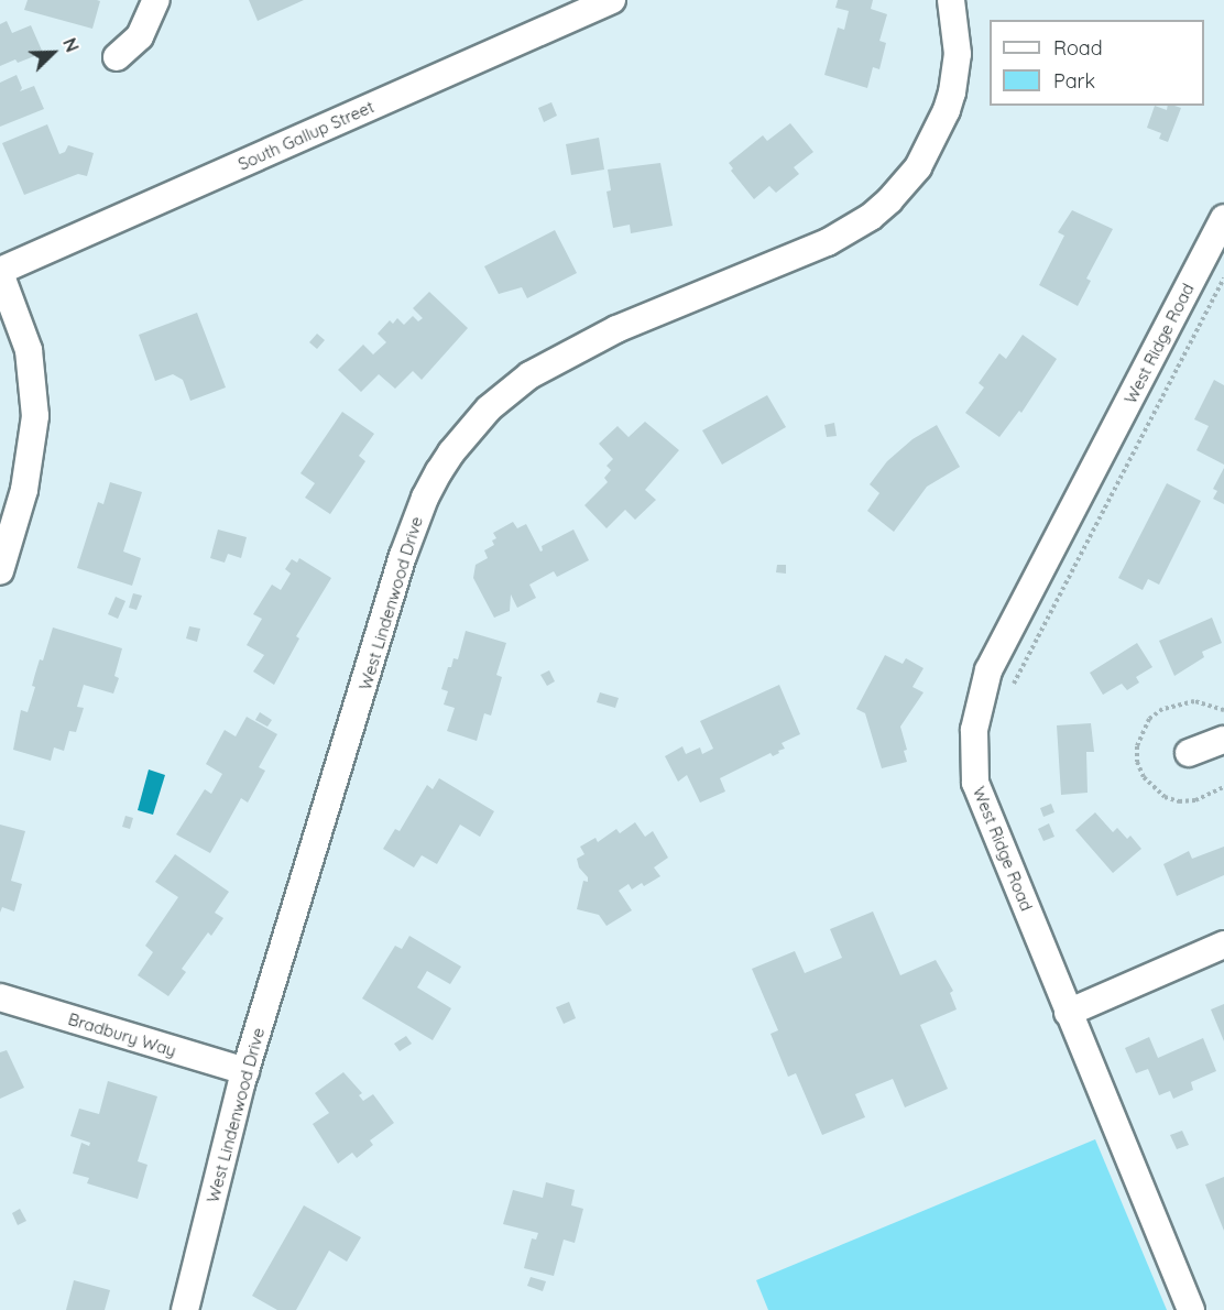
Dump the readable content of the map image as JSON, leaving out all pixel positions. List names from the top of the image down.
{
  "streets": {
    "street": [
      "South Gallup Street",
      "West Ridge Road",
      "West Lindenwood Drive",
      "Bradbury Way"
    ]
  },
  "crossings": [
    ["West Lindenwood Drive", "Bradbury Way"]
  ],
  "legend": ["Road", "Park"],
  "north": "top right"
}
